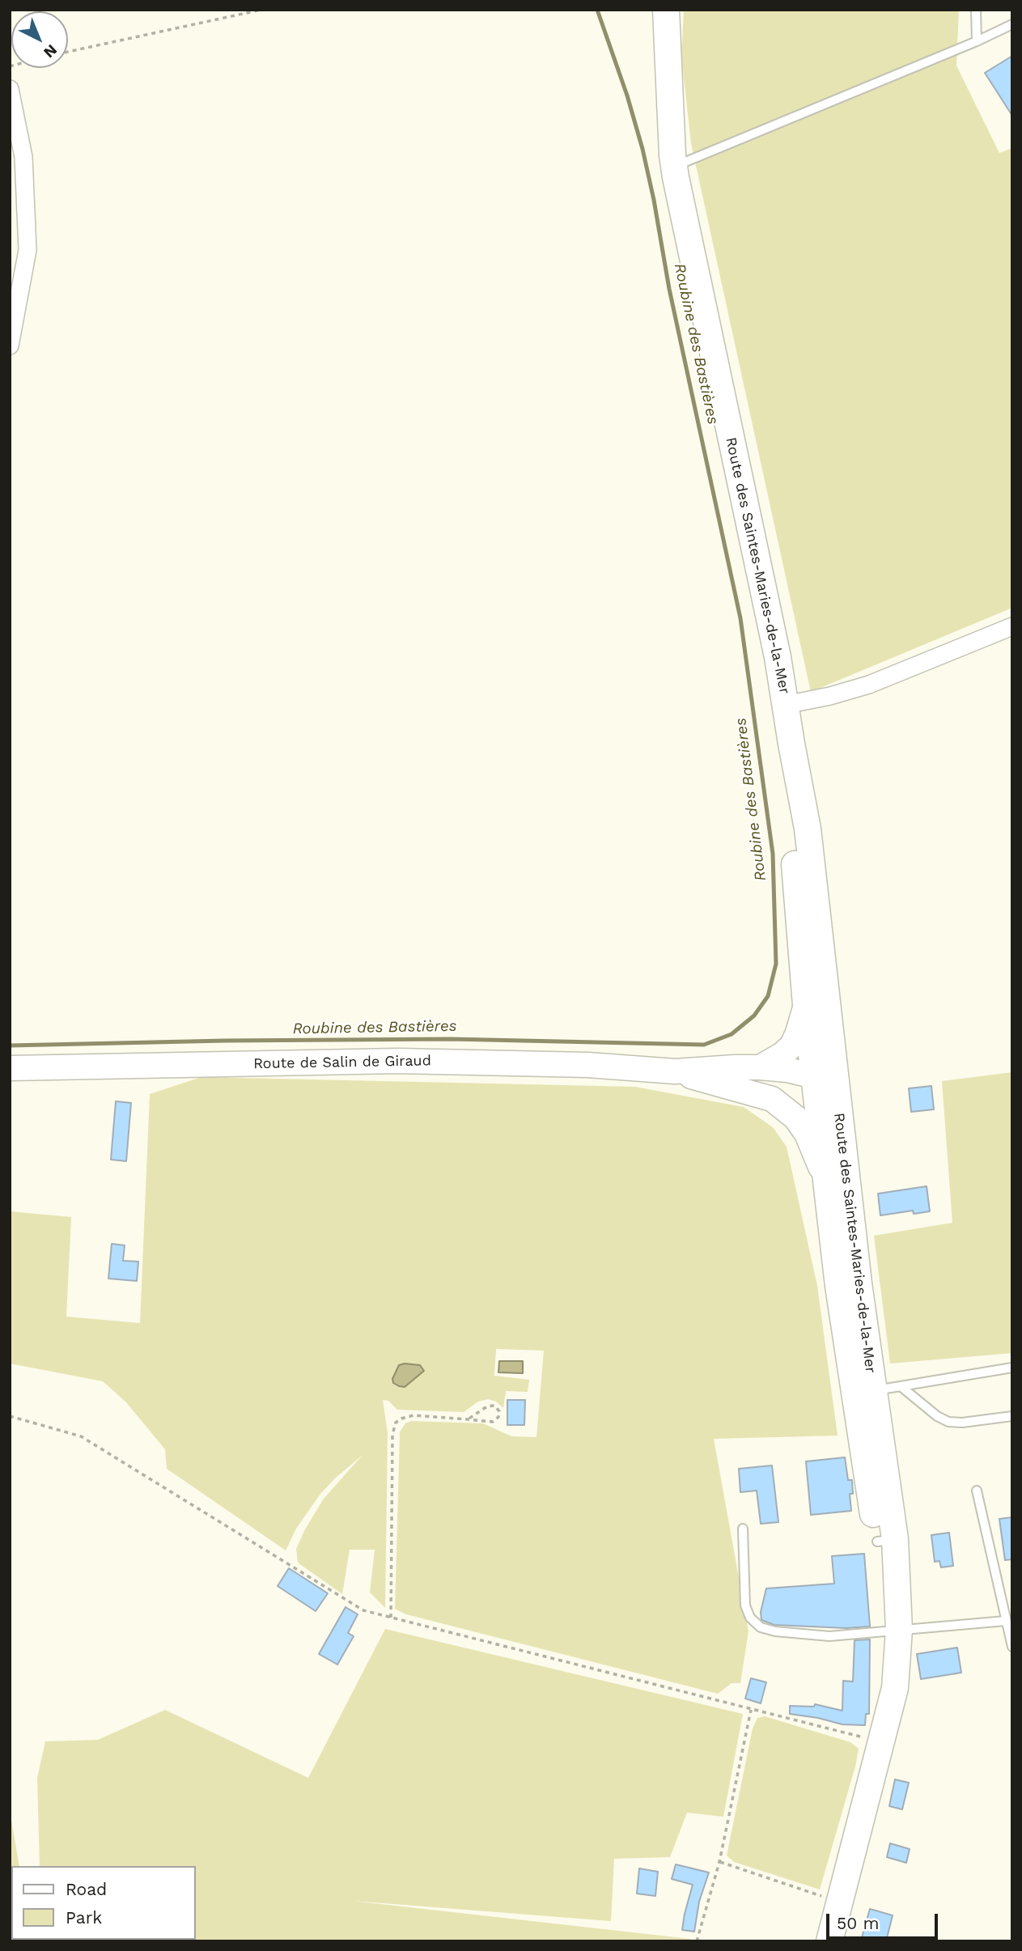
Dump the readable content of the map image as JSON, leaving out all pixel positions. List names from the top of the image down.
{
  "streets": {
    "main road": ["Route des Saintes-Maries-de-la-Mer", "Route de Salin de Giraud"]
  },
  "crossings": [
    ["Route des Saintes-Maries-de-la-Mer", "Route de Salin de Giraud"]
  ],
  "water": ["Roubine des Bastières"],
  "legend": ["Road", "Park"],
  "scale_bar": "50 m",
  "north": "bottom right"
}
